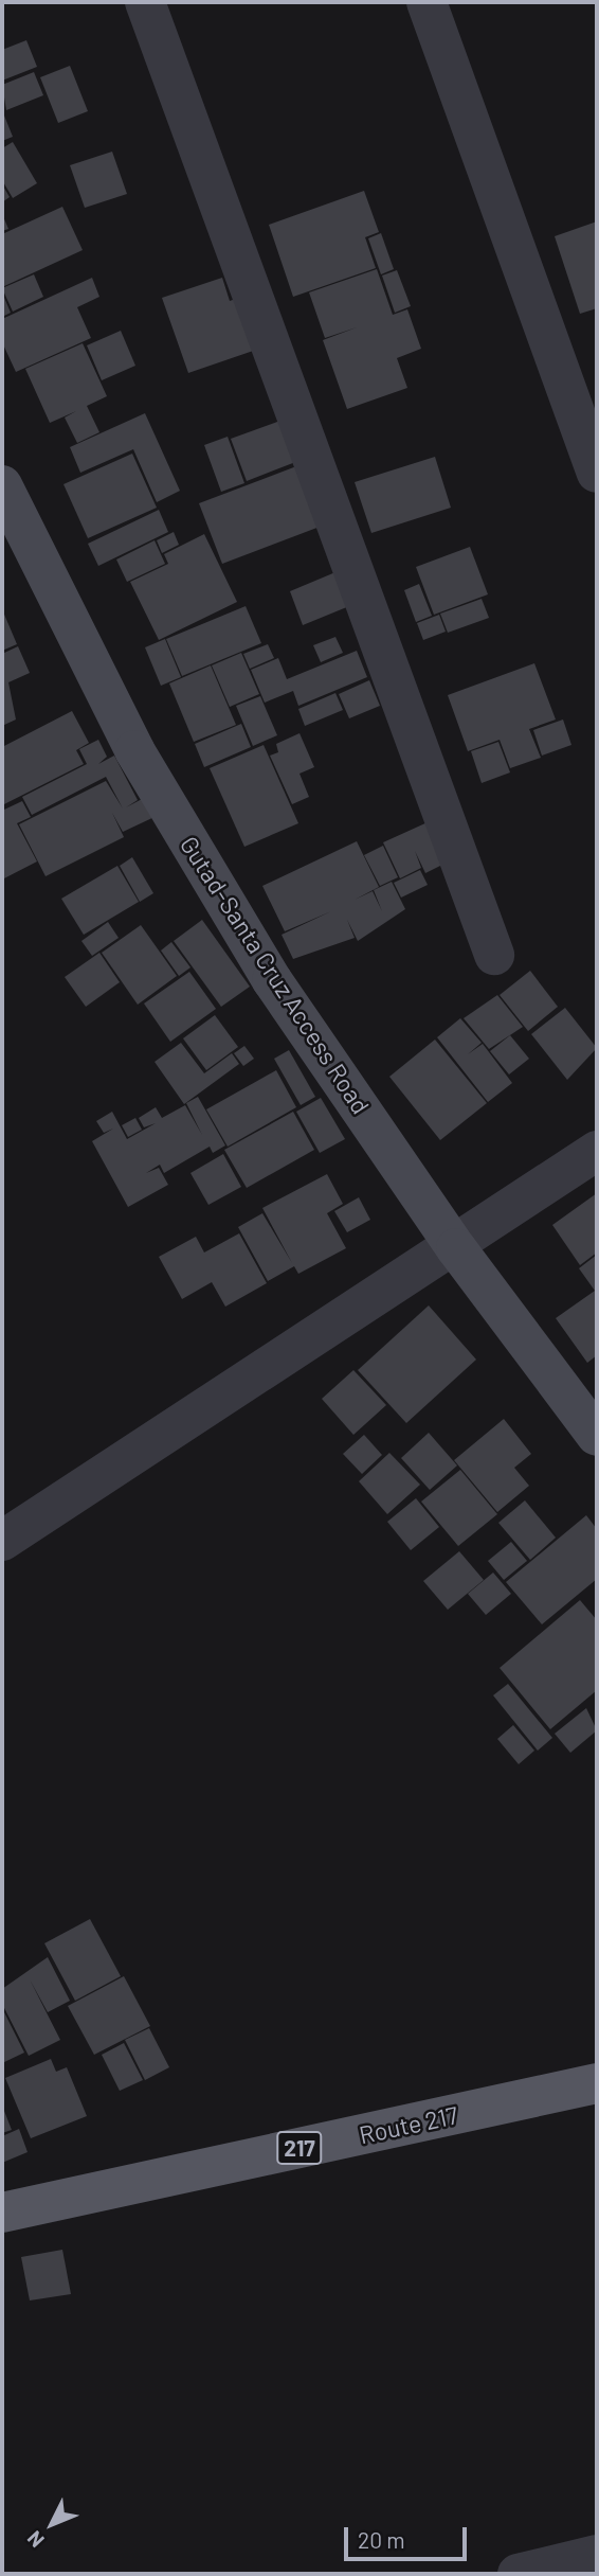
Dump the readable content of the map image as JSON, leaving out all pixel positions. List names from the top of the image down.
{
  "streets": {
    "main road": ["Gutad-Santa Cruz Access Road", "Route 217", "217"]
  },
  "scale_bar": "20 m",
  "north": "bottom left"
}
